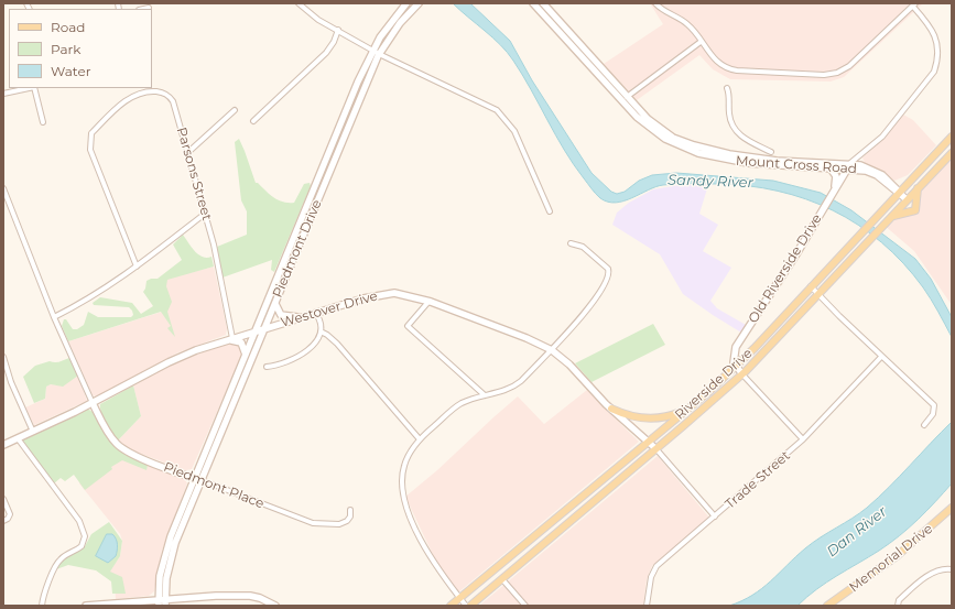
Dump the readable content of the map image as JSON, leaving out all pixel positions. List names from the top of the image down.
{
  "streets": {
    "main road": [
      "Mount Cross Road",
      "Piedmont Drive",
      "Old Riverside Drive",
      "Westover Drive",
      "Riverside Drive",
      "Piedmont Place",
      "Memorial Drive"
    ],
    "street": ["Parsons Street", "Trade Street"]
  },
  "crossings": [
    ["Mount Cross Road", "Old Riverside Drive"],
    ["Mount Cross Road", "Riverside Drive"],
    ["Parsons Street", "Westover Drive"],
    ["Piedmont Drive", "Westover Drive"],
    ["Piedmont Drive", "Piedmont Place"],
    ["Old Riverside Drive", "Riverside Drive"],
    ["Westover Drive", "Riverside Drive"],
    ["Westover Drive", "Piedmont Place"]
  ],
  "water": ["Sandy River", "Dan River"],
  "legend": ["Road", "Park", "Water"]
}
